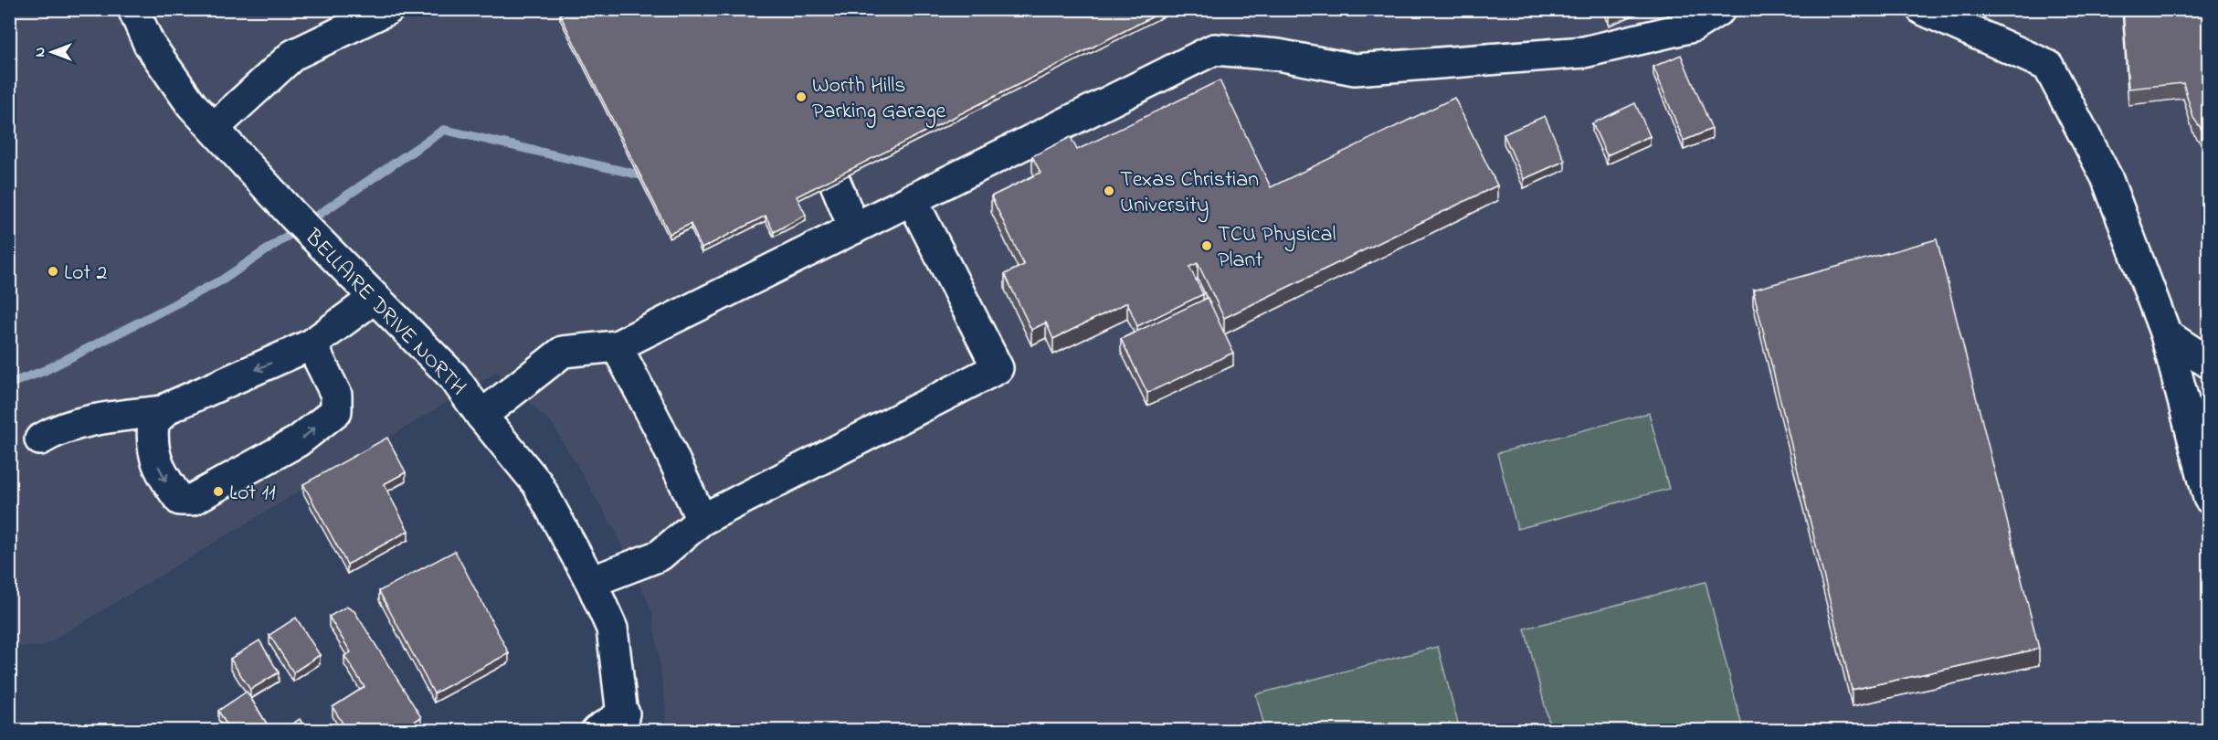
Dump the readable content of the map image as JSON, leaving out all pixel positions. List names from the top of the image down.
{
  "streets": {
    "street": ["BELLAIRE DRIVE NORTH"]
  },
  "places": [
    "Worth Hills Parking Garage",
    "Texas Christian University",
    "TCU Physical Plant",
    "Lot 2",
    "Lot 11"
  ],
  "north": "left"
}
